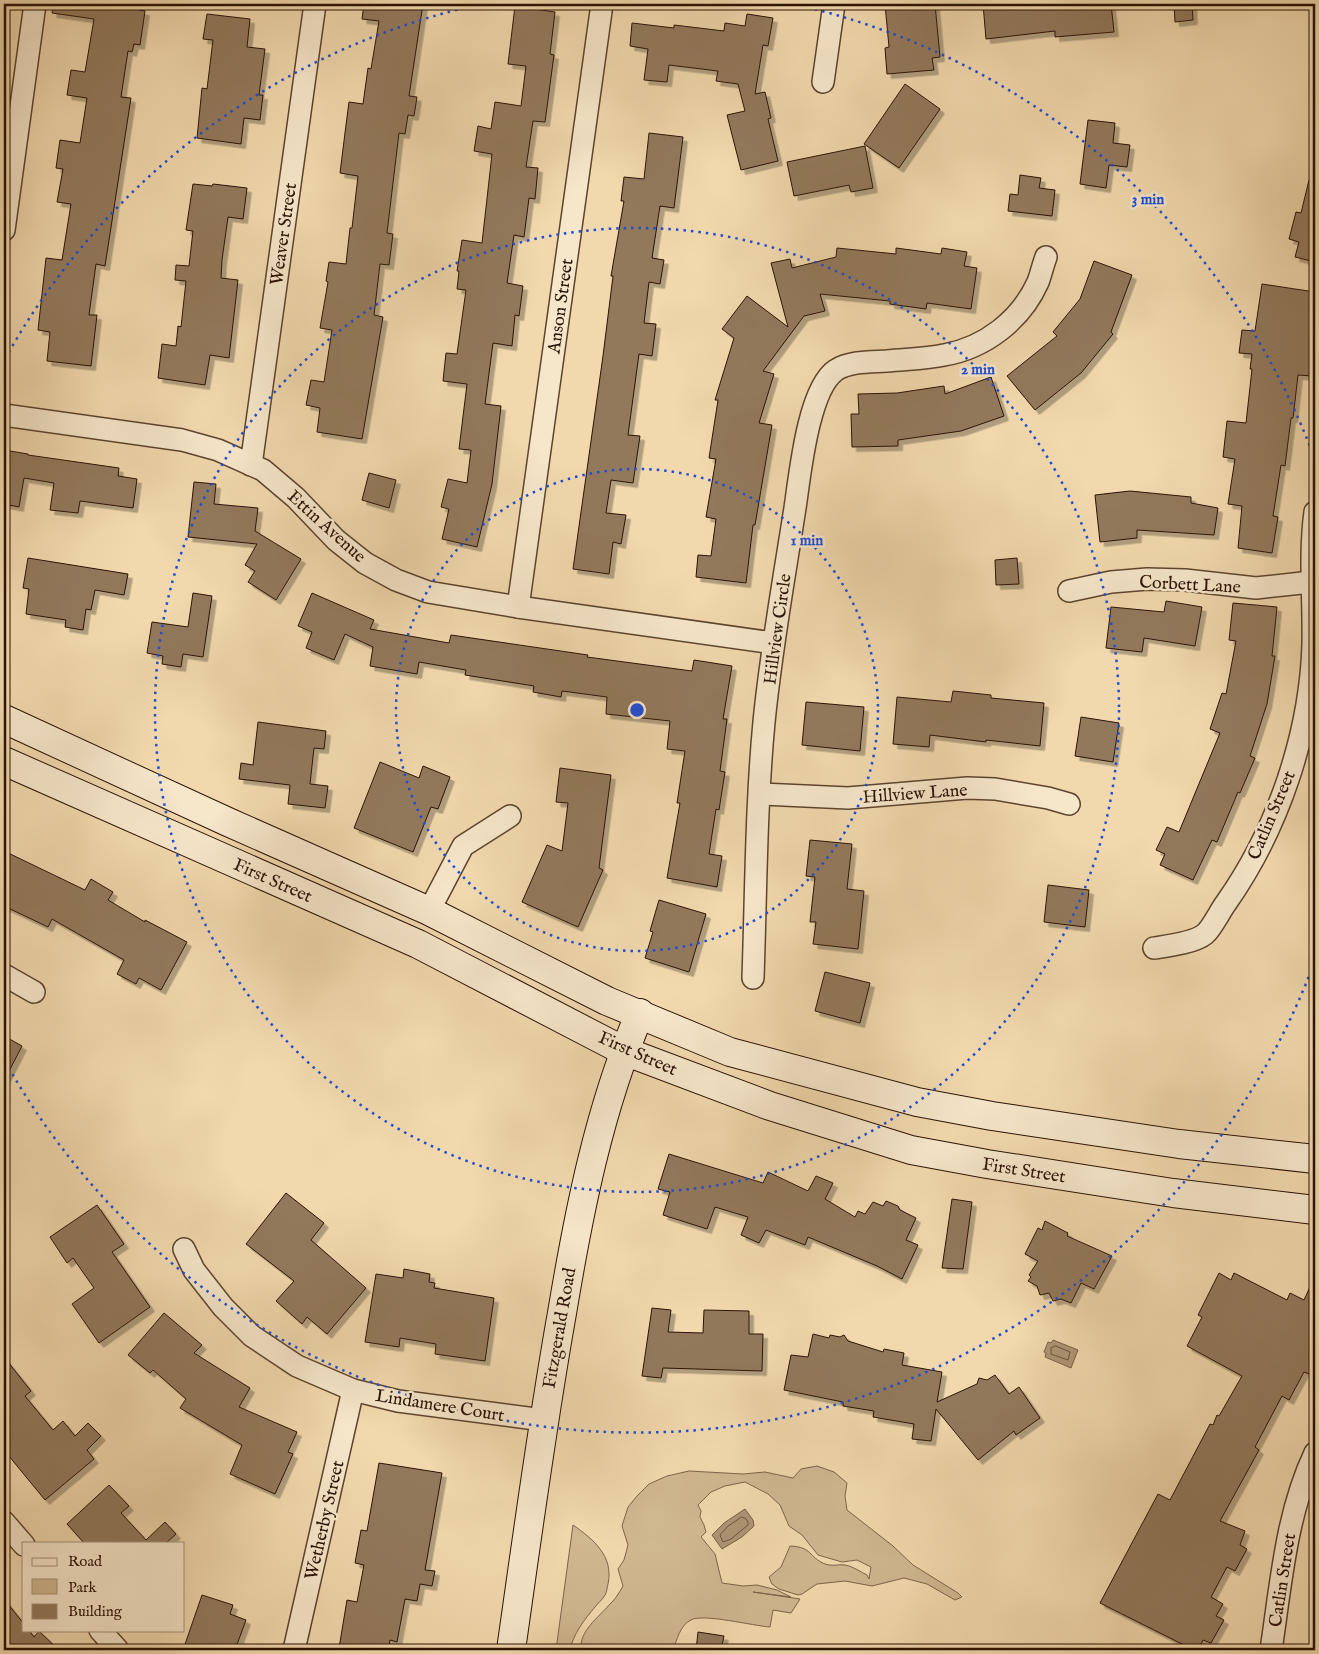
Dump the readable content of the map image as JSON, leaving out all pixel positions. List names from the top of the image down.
{
  "streets": {
    "main road": ["First Street", "Fitzgerald Road"],
    "street": [
      "Weaver Street",
      "Anson Street",
      "Ettin Avenue",
      "Corbett Lane",
      "Hillview Circle",
      "Hillview Lane",
      "Catlin Street",
      "Lindamere Court",
      "Wetherby Street"
    ]
  },
  "crossings": [
    ["Weaver Street", "Ettin Avenue"],
    ["Anson Street", "Ettin Avenue"],
    ["Ettin Avenue", "Hillview Circle"],
    ["Corbett Lane", "Catlin Street"],
    ["Hillview Circle", "Hillview Lane"],
    ["First Street", "Fitzgerald Road"],
    ["Fitzgerald Road", "Lindamere Court"],
    ["Lindamere Court", "Wetherby Street"]
  ],
  "legend": ["Road", "Park", "Building"],
  "rings": ["3 min", "2 min", "1 min"]
}
